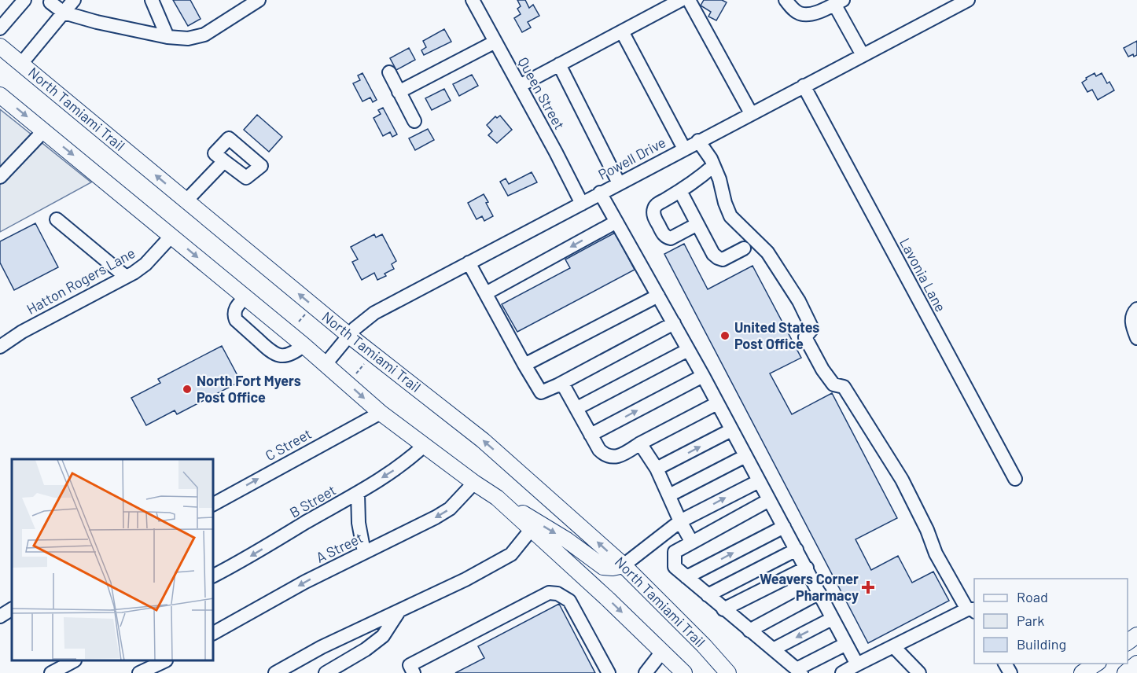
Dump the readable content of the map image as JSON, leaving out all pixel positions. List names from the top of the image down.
{
  "streets": {
    "main road": ["North Tamiami Trail"],
    "street": [
      "Queen Street",
      "Powell Drive",
      "Lavonia Lane",
      "Hatton Rogers Lane",
      "C Street",
      "B Street",
      "A Street"
    ]
  },
  "crossings": [
    ["Queen Street", "Powell Drive"],
    ["North Tamiami Trail", "Powell Drive"],
    ["Powell Drive", "Lavonia Lane"]
  ],
  "one_way": ["C Street"],
  "places": {
    "other": ["United States Post Office", "North Fort Myers Post Office"],
    "health": ["Weavers Corner Pharmacy"]
  },
  "legend": ["Road", "Park", "Building"]
}
